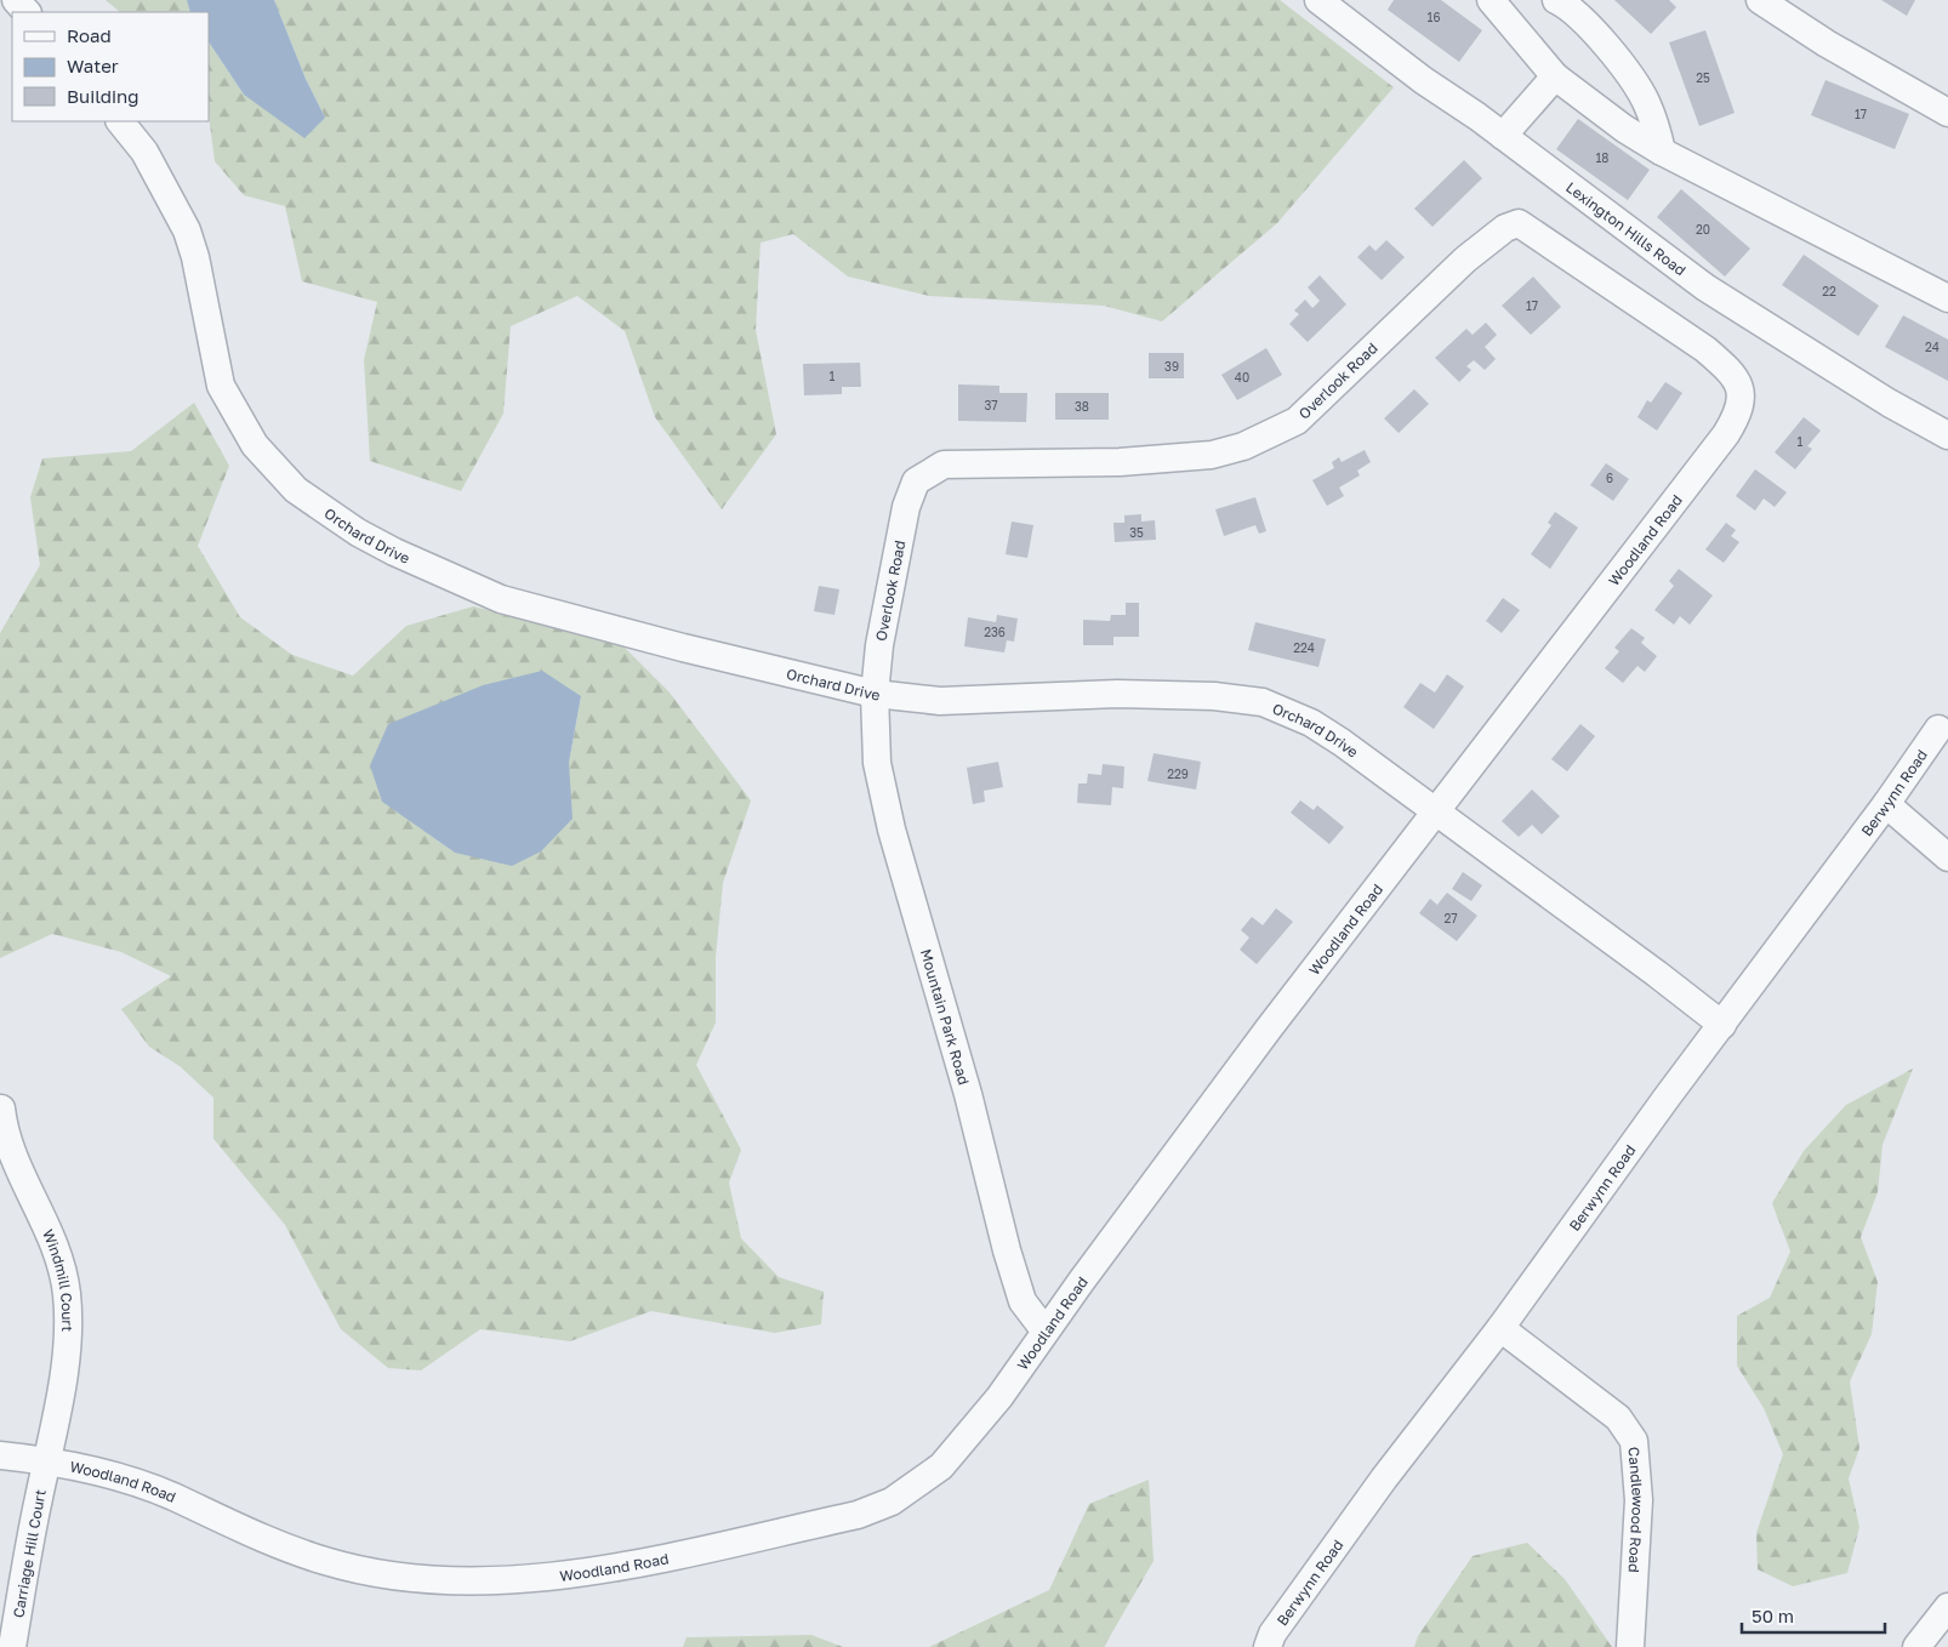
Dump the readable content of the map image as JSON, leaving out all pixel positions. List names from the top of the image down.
{
  "streets": {
    "street": [
      "Lexington Hills Road",
      "Overlook Road",
      "Orchard Drive",
      "Woodland Road",
      "Berwynn Road",
      "Mountain Park Road",
      "Windmill Court",
      "Candlewood Road",
      "Carriage Hill Court"
    ]
  },
  "crossings": [
    ["Overlook Road", "Orchard Drive"],
    ["Overlook Road", "Woodland Road"],
    ["Overlook Road", "Mountain Park Road"],
    ["Orchard Drive", "Woodland Road"],
    ["Orchard Drive", "Berwynn Road"],
    ["Orchard Drive", "Mountain Park Road"],
    ["Woodland Road", "Mountain Park Road"],
    ["Woodland Road", "Windmill Court"],
    ["Woodland Road", "Carriage Hill Court"],
    ["Berwynn Road", "Candlewood Road"],
    ["Windmill Court", "Carriage Hill Court"]
  ],
  "house_numbers": [
    "16",
    "25",
    "17",
    "18",
    "20",
    "22",
    "17",
    "24",
    "39",
    "1",
    "40",
    "37",
    "38",
    "1",
    "6",
    "35",
    "236",
    "224",
    "229",
    "27"
  ],
  "legend": ["Road", "Water", "Building"],
  "scale_bar": "50 m"
}
